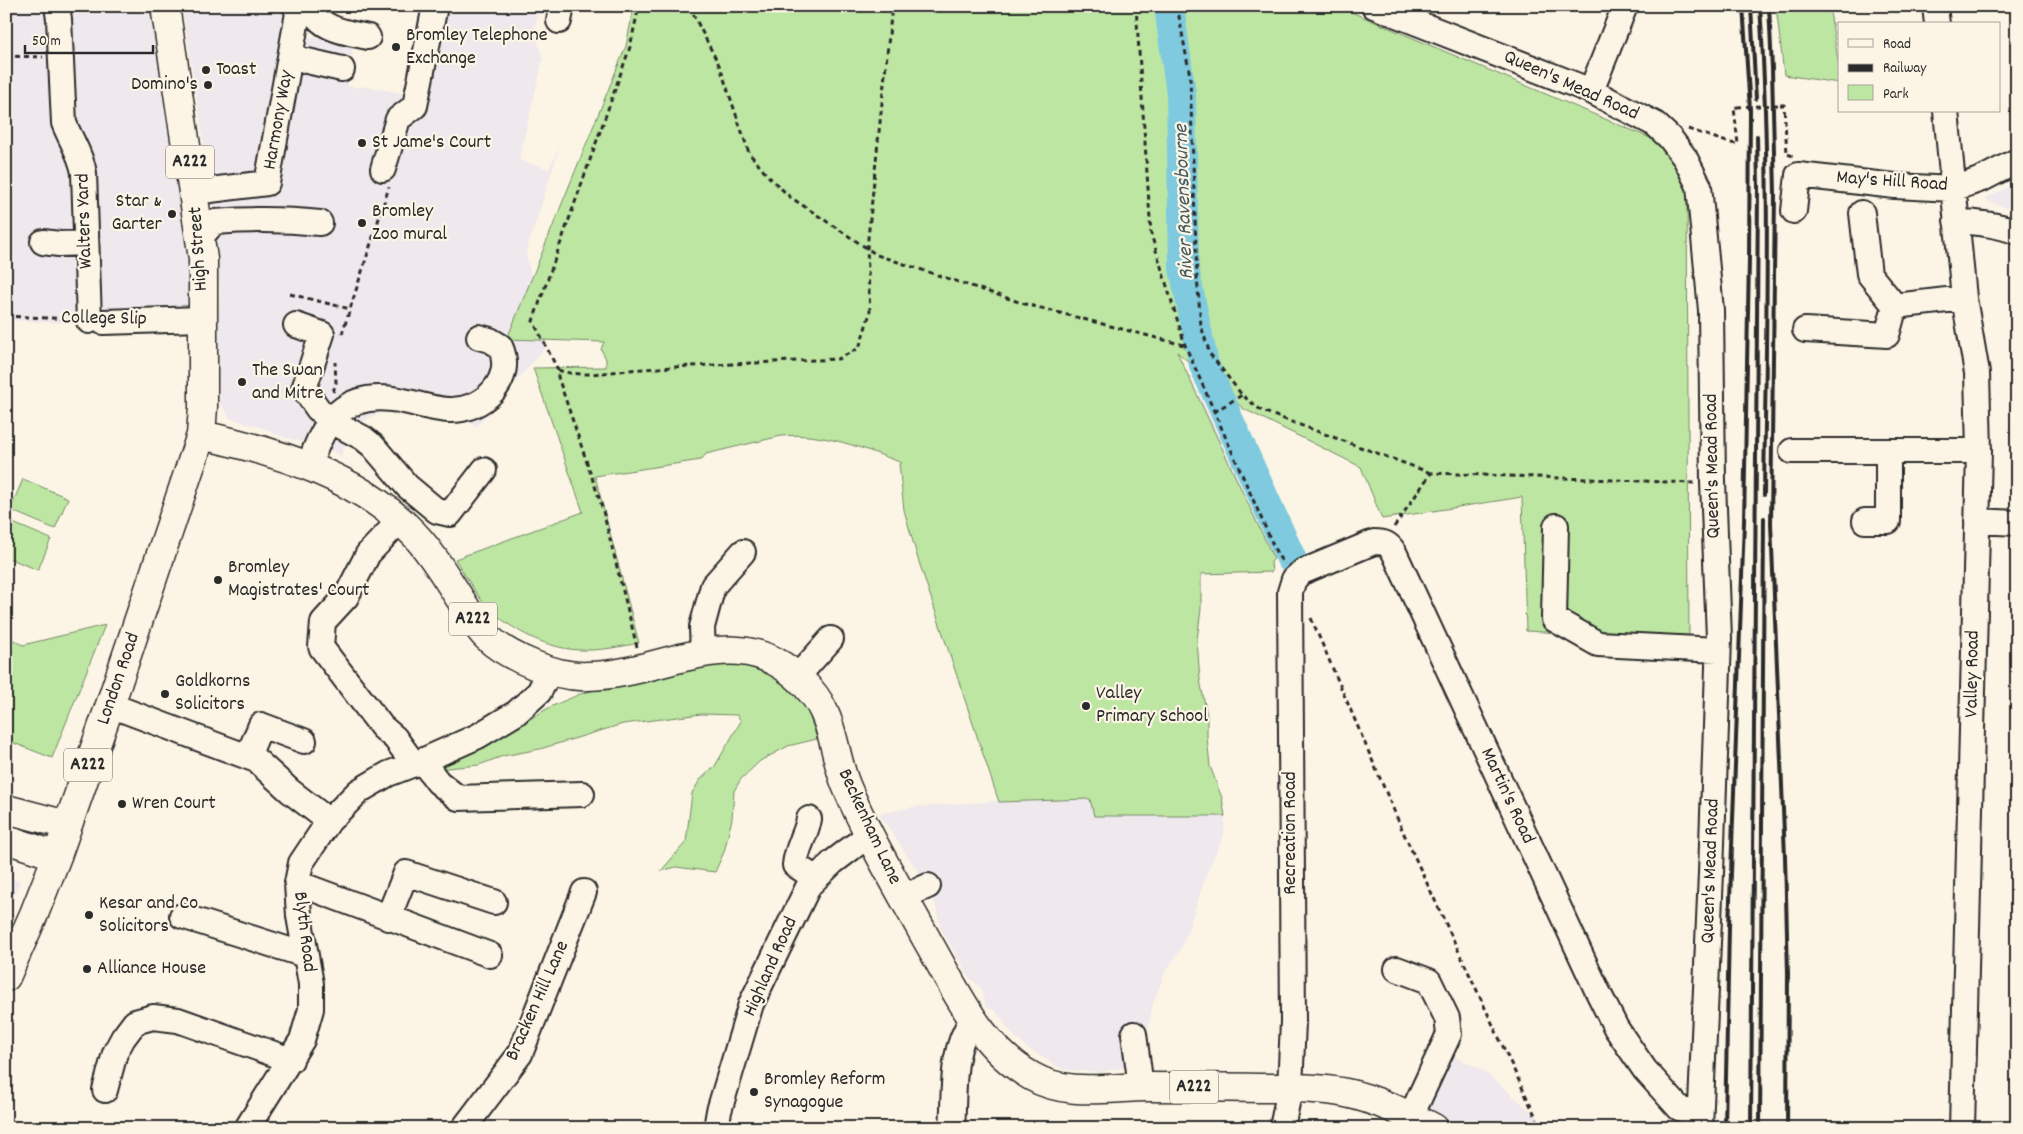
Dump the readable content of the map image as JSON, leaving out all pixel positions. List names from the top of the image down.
{
  "streets": {
    "main road": [
      "A222",
      "High Street",
      "London Road",
      "Beckenham Lane"
    ],
    "street": [
      "Queen's Mead Road",
      "Harmony Way",
      "May's Hill Road",
      "Walters Yard",
      "College Slip",
      "Valley Road",
      "Martin's Road",
      "Recreation Road",
      "Blyth Road",
      "Highland Road",
      "Bracken Hill Lane"
    ]
  },
  "crossings": [
    ["Queen's Mead Road", "Martin's Road"],
    ["Harmony Way", "High Street"],
    ["May's Hill Road", "Valley Road"],
    ["Walters Yard", "College Slip"],
    ["High Street", "College Slip"],
    ["High Street", "London Road"],
    ["High Street", "Beckenham Lane"],
    ["London Road", "Beckenham Lane"],
    ["Beckenham Lane", "Recreation Road"],
    ["Beckenham Lane", "Blyth Road"],
    ["Beckenham Lane", "Highland Road"]
  ],
  "water": ["River Ravensbourne"],
  "places": [
    "Bromley Telephone Exchange",
    "Toast",
    "Domino's",
    "St Jame's Court",
    "Star & Garter",
    "Bromley Zoo mural",
    "The Swan and Mitre",
    "Bromley Magistrates' Court",
    "Goldkorns Solicitors",
    "Valley Primary School",
    "Wren Court",
    "Kesar and Co Solicitors",
    "Alliance House",
    "Bromley Reform Synagogue"
  ],
  "legend": ["Road", "Railway", "Park"],
  "scale_bar": "50 m"
}
